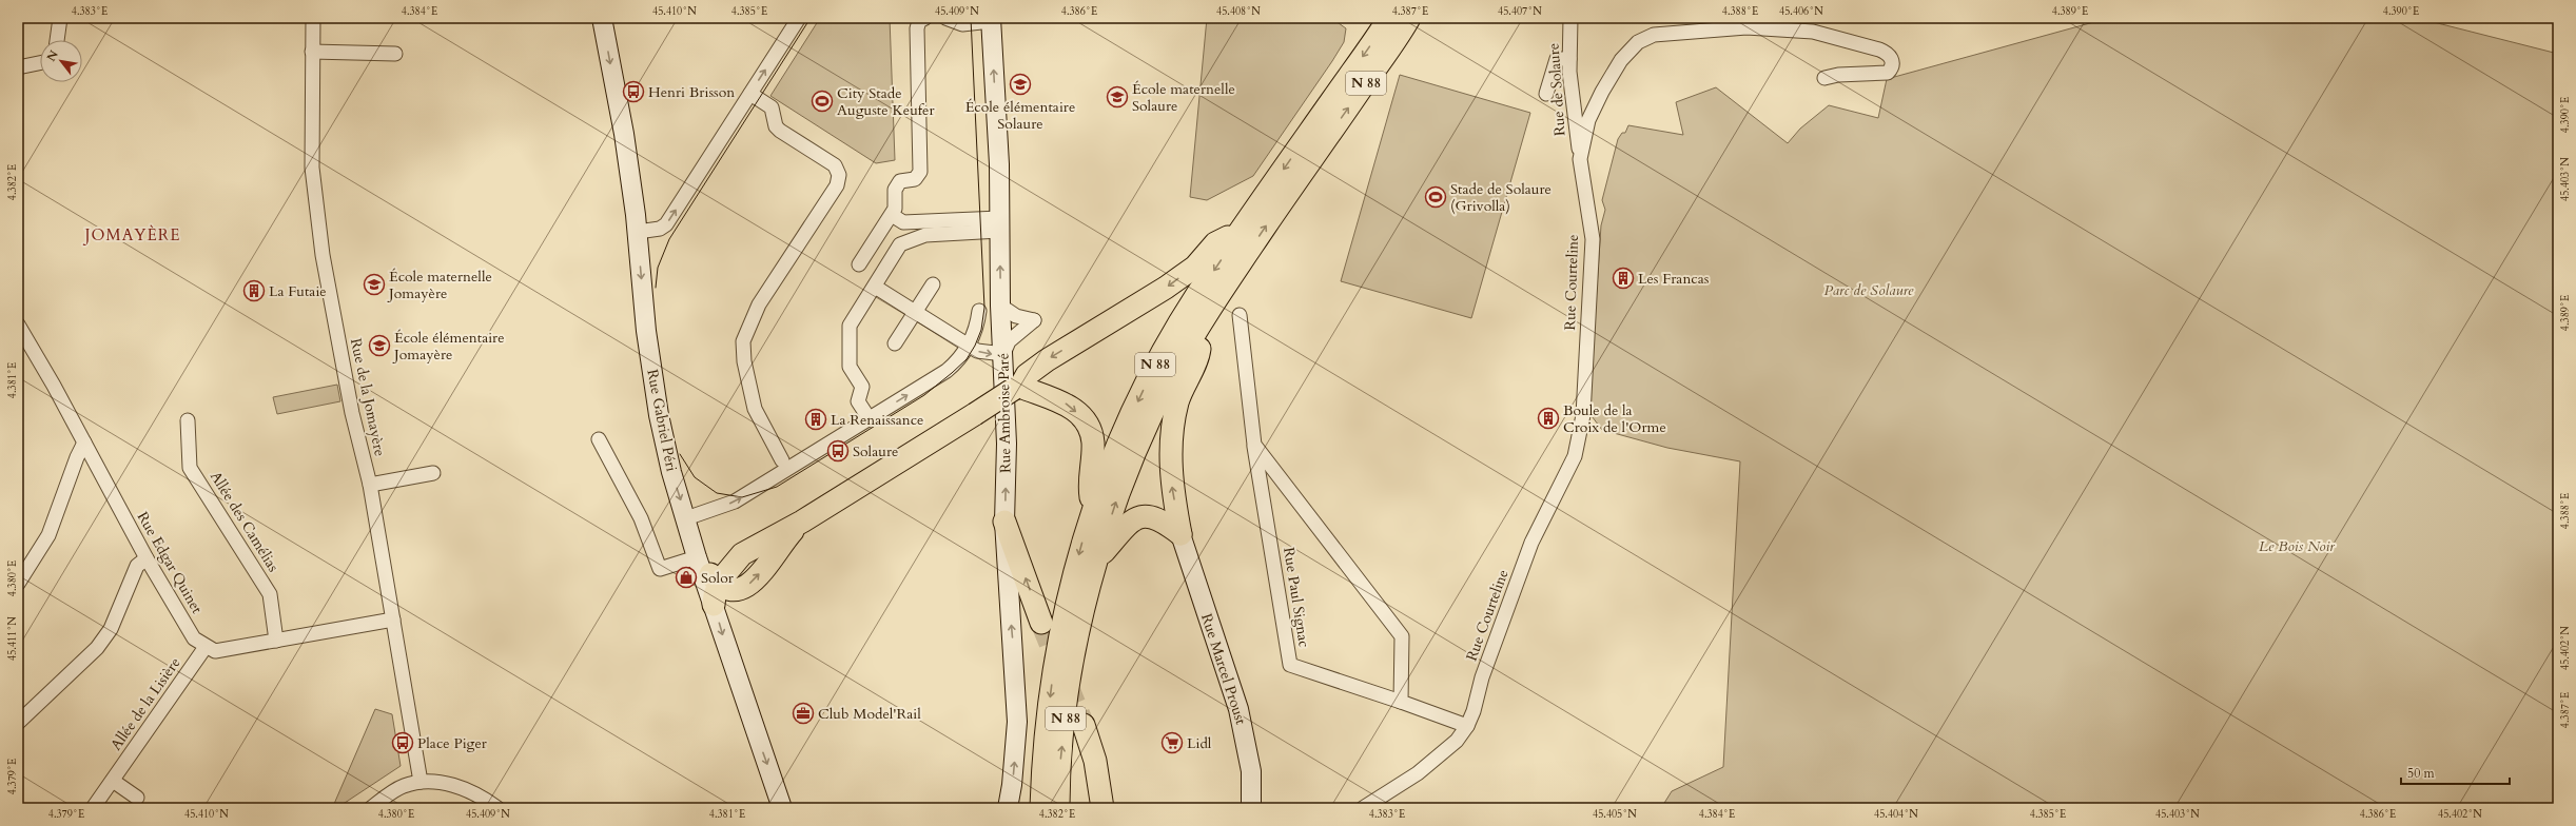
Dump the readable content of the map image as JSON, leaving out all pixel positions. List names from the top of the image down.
{
  "streets": {
    "highway": ["N 88"],
    "main road": ["Rue Ambroise Paré", "Rue Gabriel Péri", "Rue Marcel Proust"],
    "street": [
      "Rue de Solaure",
      "Rue Courteline",
      "Rue de la Jomayère",
      "Allée des Camélias",
      "Rue Edgar Quinet",
      "Rue Paul Signac",
      "Allée de la Lisière"
    ]
  },
  "crossings": [
    ["Rue de Solaure", "Rue Courteline"],
    ["Rue Courteline", "Rue Paul Signac"],
    ["Rue Edgar Quinet", "Allée de la Lisière"]
  ],
  "one_way": ["Rue Ambroise Paré", "Rue Gabriel Péri"],
  "districts": ["JOMAYÈRE"],
  "parks": ["Parc de Solaure", "Le Bois Noir"],
  "places": {
    "school or university": [
      "École élémentaire Solaure",
      "École maternelle Solaure",
      "École maternelle Jomayère",
      "École élémentaire Jomayère"
    ],
    "bus stop": ["Henri Brisson", "Solaure", "Place Piger"],
    "sports": ["City Stade Auguste Keufer", "Stade de Solaure (Grivolla)"],
    "building": [
      "Les Francas",
      "La Futaie",
      "Boule de la Croix de l'Orme",
      "La Renaissance"
    ],
    "shop": ["Solor"],
    "office": ["Club Model'Rail"],
    "supermarket": ["Lidl"]
  },
  "scale_bar": "50 m",
  "north": "top left",
  "coordinates": [
    "4.383°E",
    "4.384°E",
    "45.410°N",
    "4.385°E",
    "45.409°N",
    "4.386°E",
    "45.408°N",
    "4.387°E",
    "45.407°N",
    "4.388°E",
    "45.406°N",
    "4.389°E",
    "4.390°E",
    "45.403°N",
    "4.382°E",
    "4.381°E",
    "4.380°E",
    "45.411°N",
    "45.402°N",
    "4.379°E",
    "45.405°N",
    "45.404°N"
  ]
}
